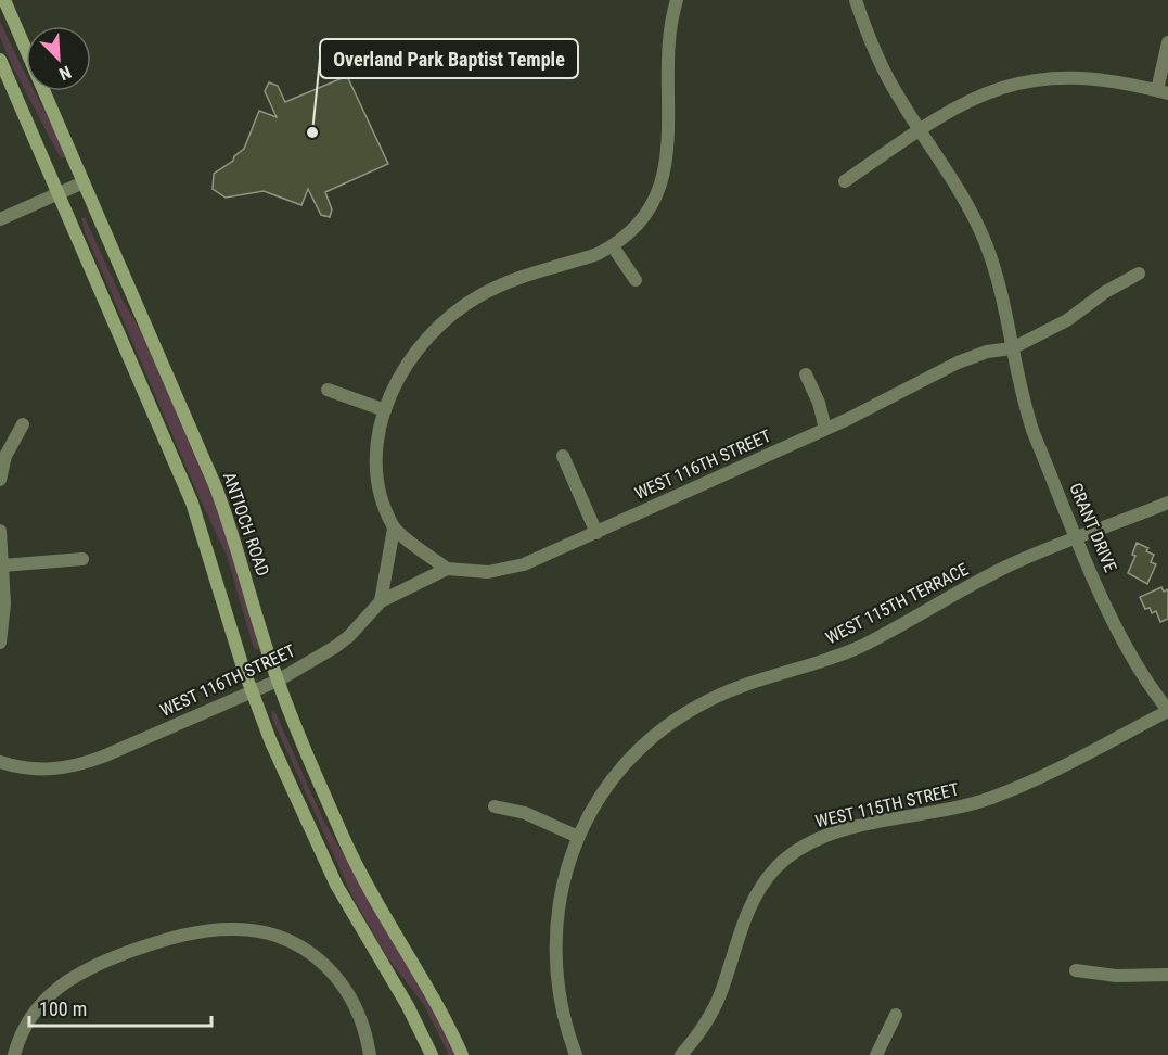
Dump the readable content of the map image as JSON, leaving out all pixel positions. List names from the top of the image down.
{
  "streets": {
    "main road": ["ANTIOCH ROAD"],
    "street": [
      "WEST 116TH STREET",
      "GRANT DRIVE",
      "WEST 115TH TERRACE",
      "WEST 115TH STREET"
    ]
  },
  "crossings": [
    ["WEST 116TH STREET", "ANTIOCH ROAD"],
    ["WEST 116TH STREET", "GRANT DRIVE"],
    ["GRANT DRIVE", "WEST 115TH TERRACE"],
    ["GRANT DRIVE", "WEST 115TH STREET"]
  ],
  "places": ["Overland Park Baptist Temple"],
  "scale_bar": "100 m",
  "north": "bottom right"
}
